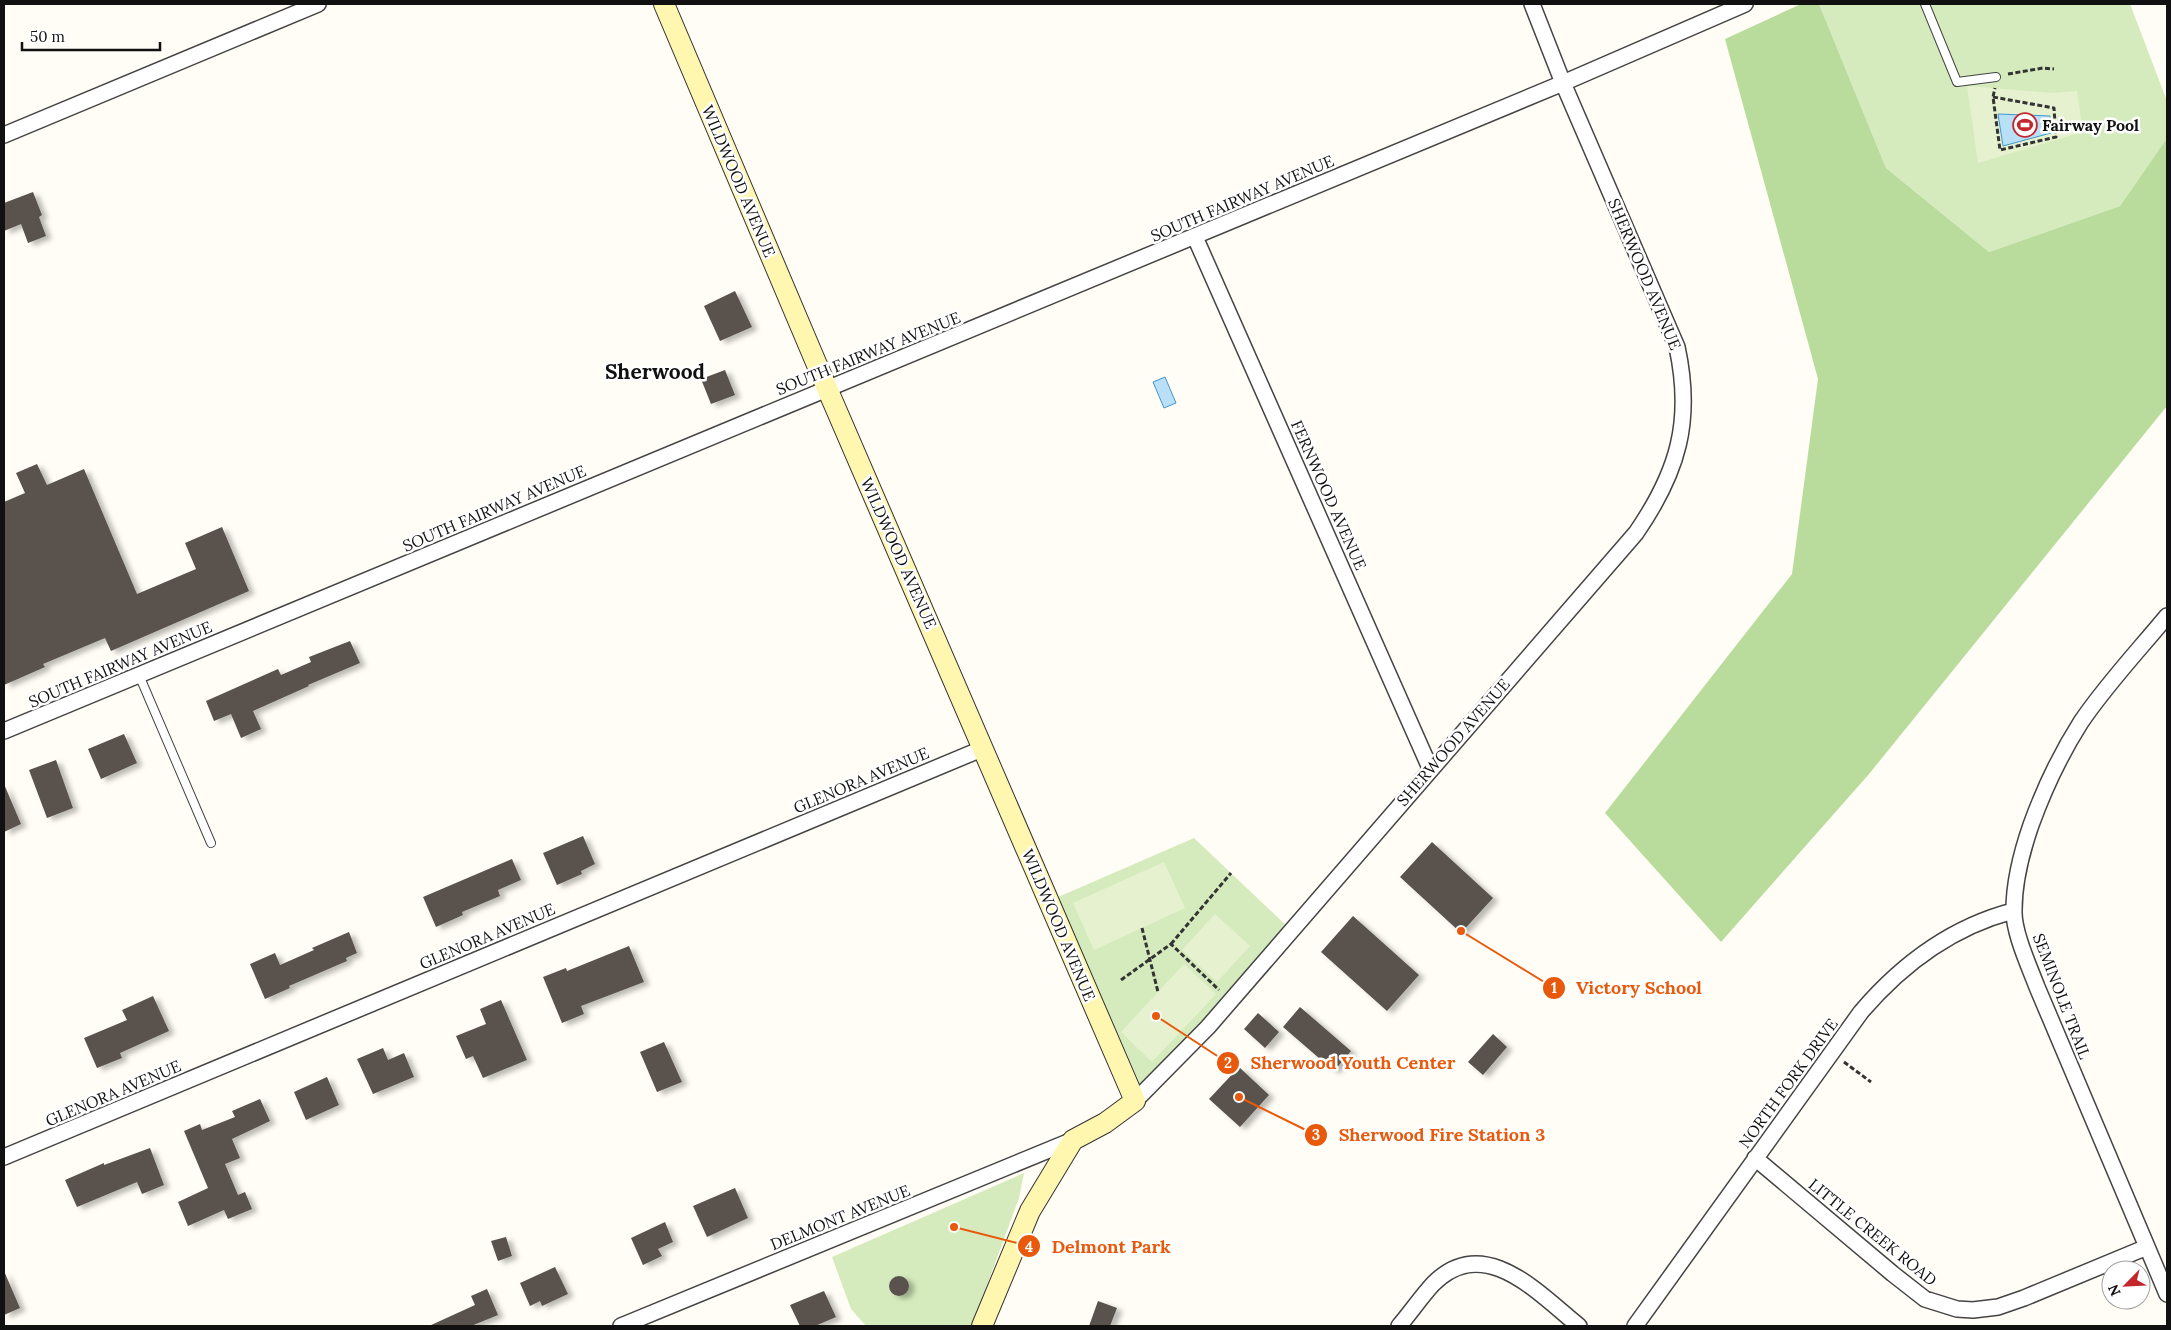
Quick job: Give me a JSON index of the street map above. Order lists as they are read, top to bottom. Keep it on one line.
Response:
{"streets":{"street":["WILDWOOD AVENUE","SOUTH FAIRWAY AVENUE","SHERWOOD AVENUE","FERNWOOD AVENUE","GLENORA AVENUE","SEMINOLE TRAIL","NORTH FORK DRIVE","DELMONT AVENUE","LITTLE CREEK ROAD"]},"crossings":[["WILDWOOD AVENUE","SOUTH FAIRWAY AVENUE"],["WILDWOOD AVENUE","SHERWOOD AVENUE"],["WILDWOOD AVENUE","GLENORA AVENUE"],["SOUTH FAIRWAY AVENUE","SHERWOOD AVENUE"],["SOUTH FAIRWAY AVENUE","FERNWOOD AVENUE"],["SHERWOOD AVENUE","FERNWOOD AVENUE"],["SHERWOOD AVENUE","DELMONT AVENUE"],["SEMINOLE TRAIL","NORTH FORK DRIVE"],["SEMINOLE TRAIL","LITTLE CREEK ROAD"],["NORTH FORK DRIVE","LITTLE CREEK ROAD"]],"districts":["Sherwood"],"places":{"sports":["Fairway Pool"],"other":["Victory School","Sherwood Youth Center","Sherwood Fire Station 3","Delmont Park"]},"scale_bar":"50 m","north":"bottom left"}
